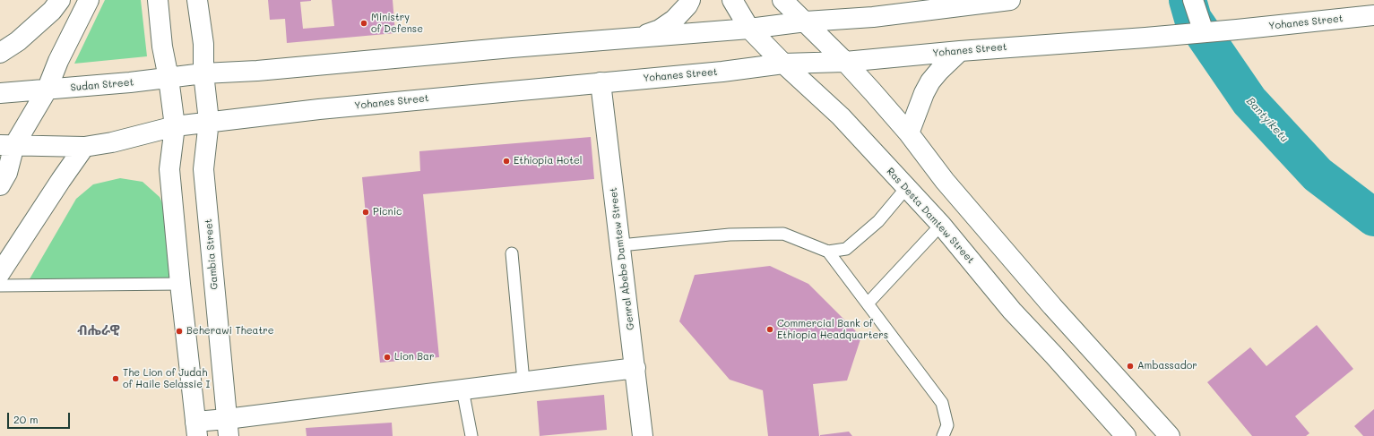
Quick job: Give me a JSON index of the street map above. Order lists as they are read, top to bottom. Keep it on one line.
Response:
{"streets":{"main road":["Yohanes Street","Sudan Street","Ras Desta Damtew Street","Gambia Street","Genral Abebe Damtew Street"]},"crossings":[["Yohanes Street","Ras Desta Damtew Street"],["Yohanes Street","Gambia Street"],["Yohanes Street","Genral Abebe Damtew Street"],["Sudan Street","Gambia Street"]],"districts":["ብሔራዊ"],"water":["Bantyiketu"],"places":["Ministry of Defense","Ethiopia Hotel","Picnic","Commercial Bank of Ethiopia Headquarters","Beherawi Theatre","Lion Bar","Ambassador","The Lion of Judah of Haile Selassie I"],"scale_bar":"20 m"}
